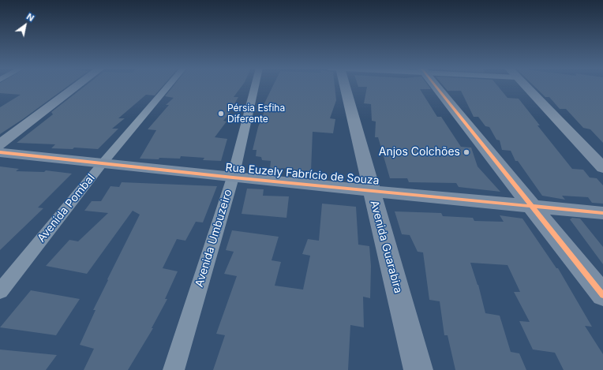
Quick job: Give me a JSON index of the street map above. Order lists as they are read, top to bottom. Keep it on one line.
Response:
{"streets":{"main road":["Rua Euzely Fabrício de Souza","Avenida Guarabira"],"street":["Avenida Pombal","Avenida Umbuzeiro"]},"crossings":[["Rua Euzely Fabrício de Souza","Avenida Pombal"],["Rua Euzely Fabrício de Souza","Avenida Umbuzeiro"],["Rua Euzely Fabrício de Souza","Avenida Guarabira"]],"places":["Pérsia Esfiha Diferente","Anjos Colchões"],"north":"top right"}
